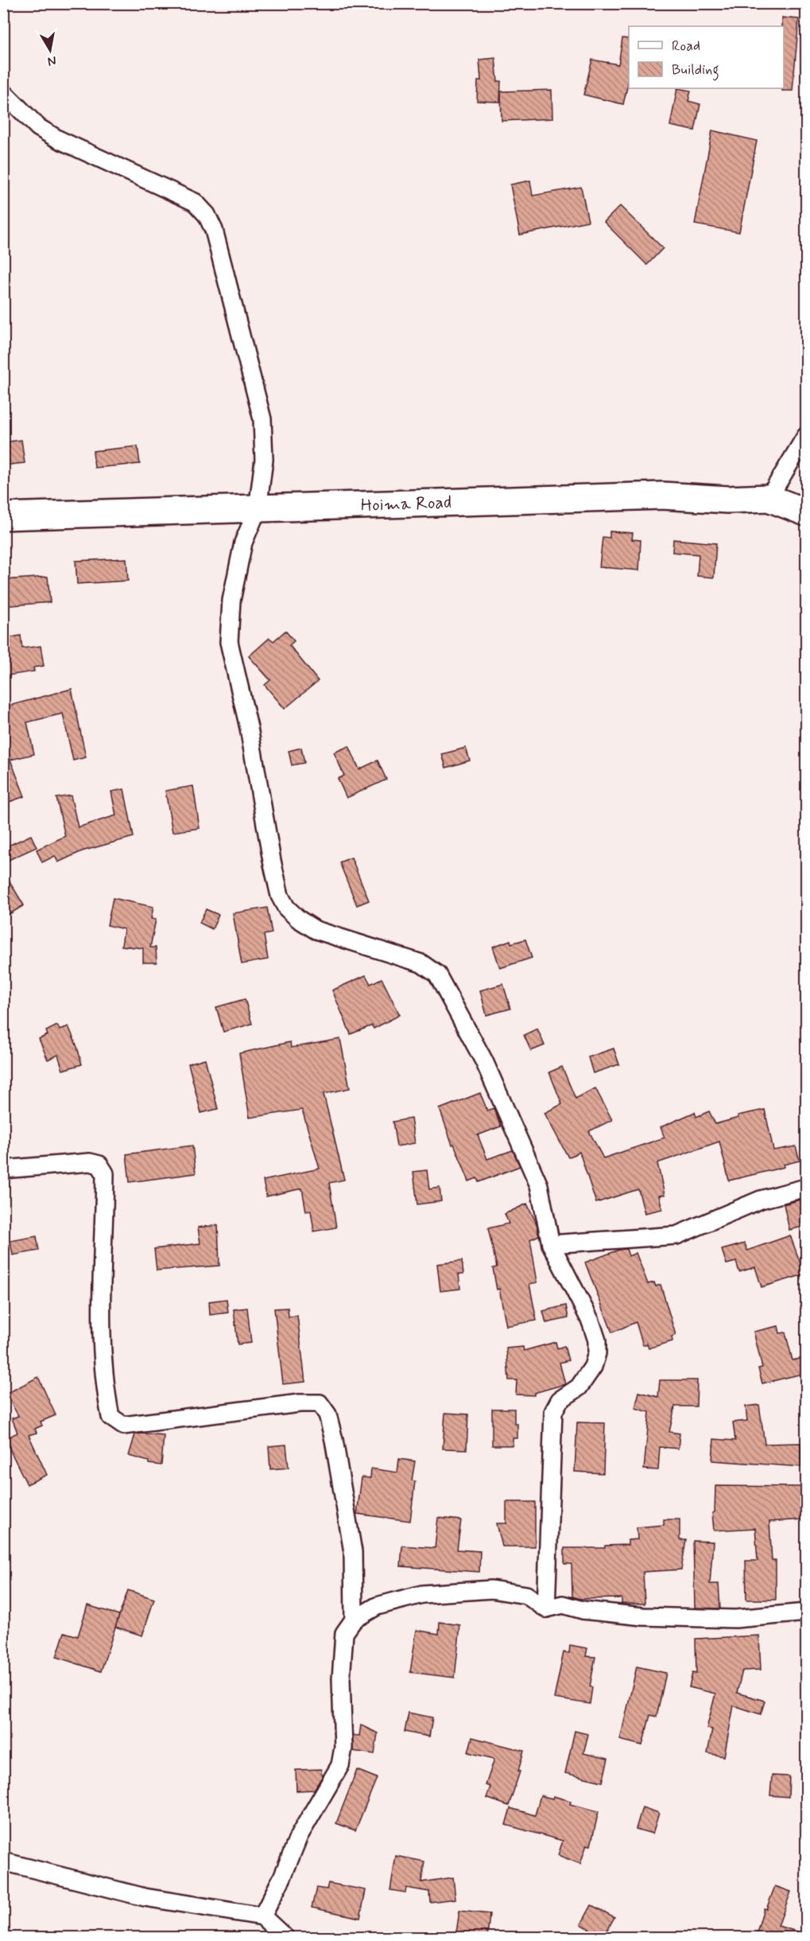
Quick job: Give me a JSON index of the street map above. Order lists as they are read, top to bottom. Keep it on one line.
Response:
{"streets":{"main road":["Hoima Road"]},"legend":["Road","Building"],"north":"bottom"}
